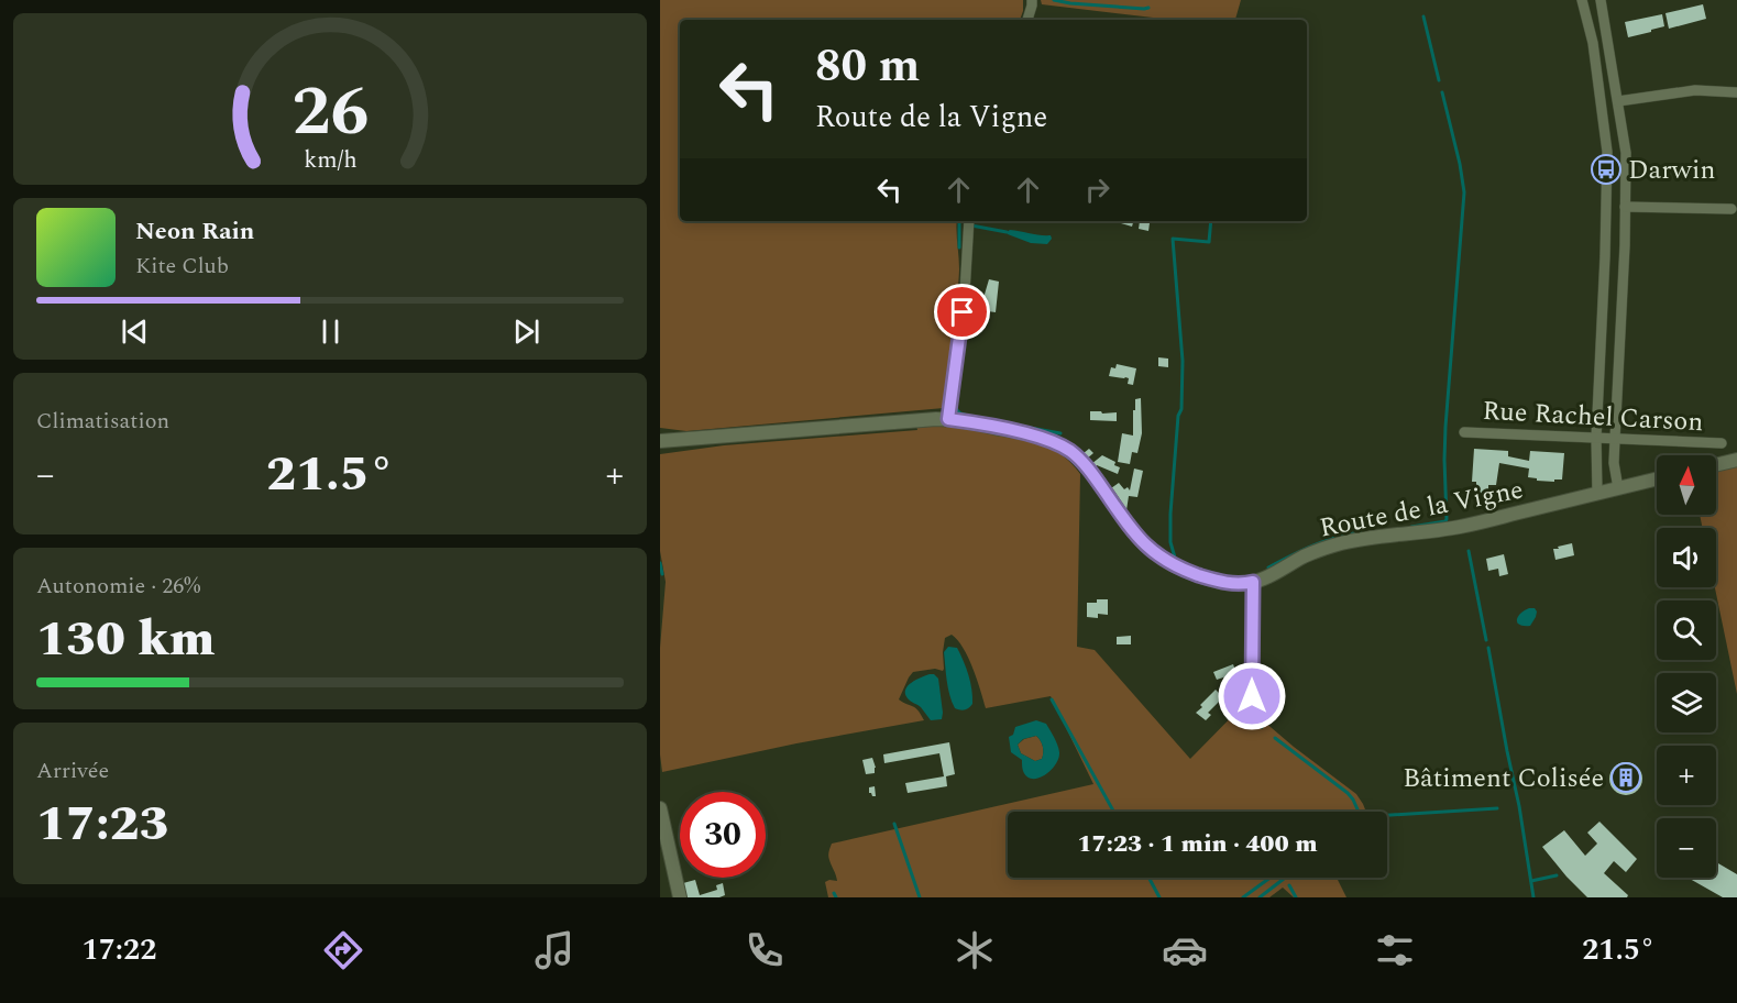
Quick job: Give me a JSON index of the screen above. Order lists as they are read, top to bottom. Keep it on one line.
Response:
{"streets":{"street":["Rue Rachel Carson","Route de la Vigne"]},"places":{"bus stop":["Darwin"],"building":["Bâtiment Colisée"]},"north":"top","page":{"turn":["80 m","Route de la Vigne"],"song":["Neon Rain","Kite Club"],"tile":["Climatisation",["Autonomie · 26%","130 km"],["Arrivée","17:23"]],"heat":["−","21.5°","+"],"map_buttons":["+","−"],"limit":"30","trip":"17:23 · 1 min · 400 m","tabs":["17:22","21.5°"],"gauge":["26","km/h"]}}
